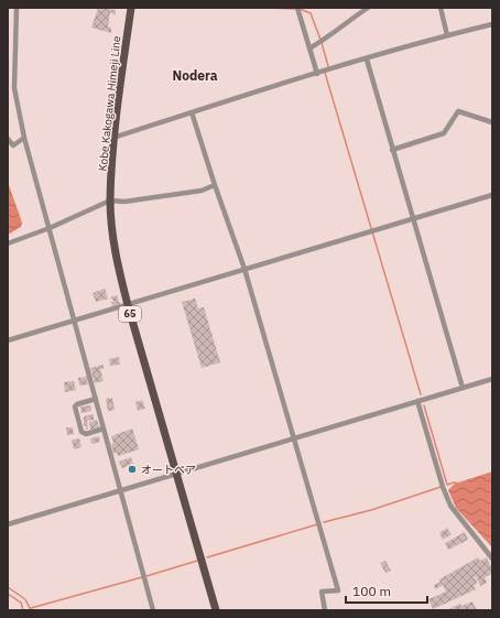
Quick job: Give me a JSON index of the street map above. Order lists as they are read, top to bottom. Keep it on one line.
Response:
{"streets":{"main road":["Kobe Kakogawa Himeji Line","65"]},"districts":["Nodera"],"places":["オートペア"],"scale_bar":"100 m"}
